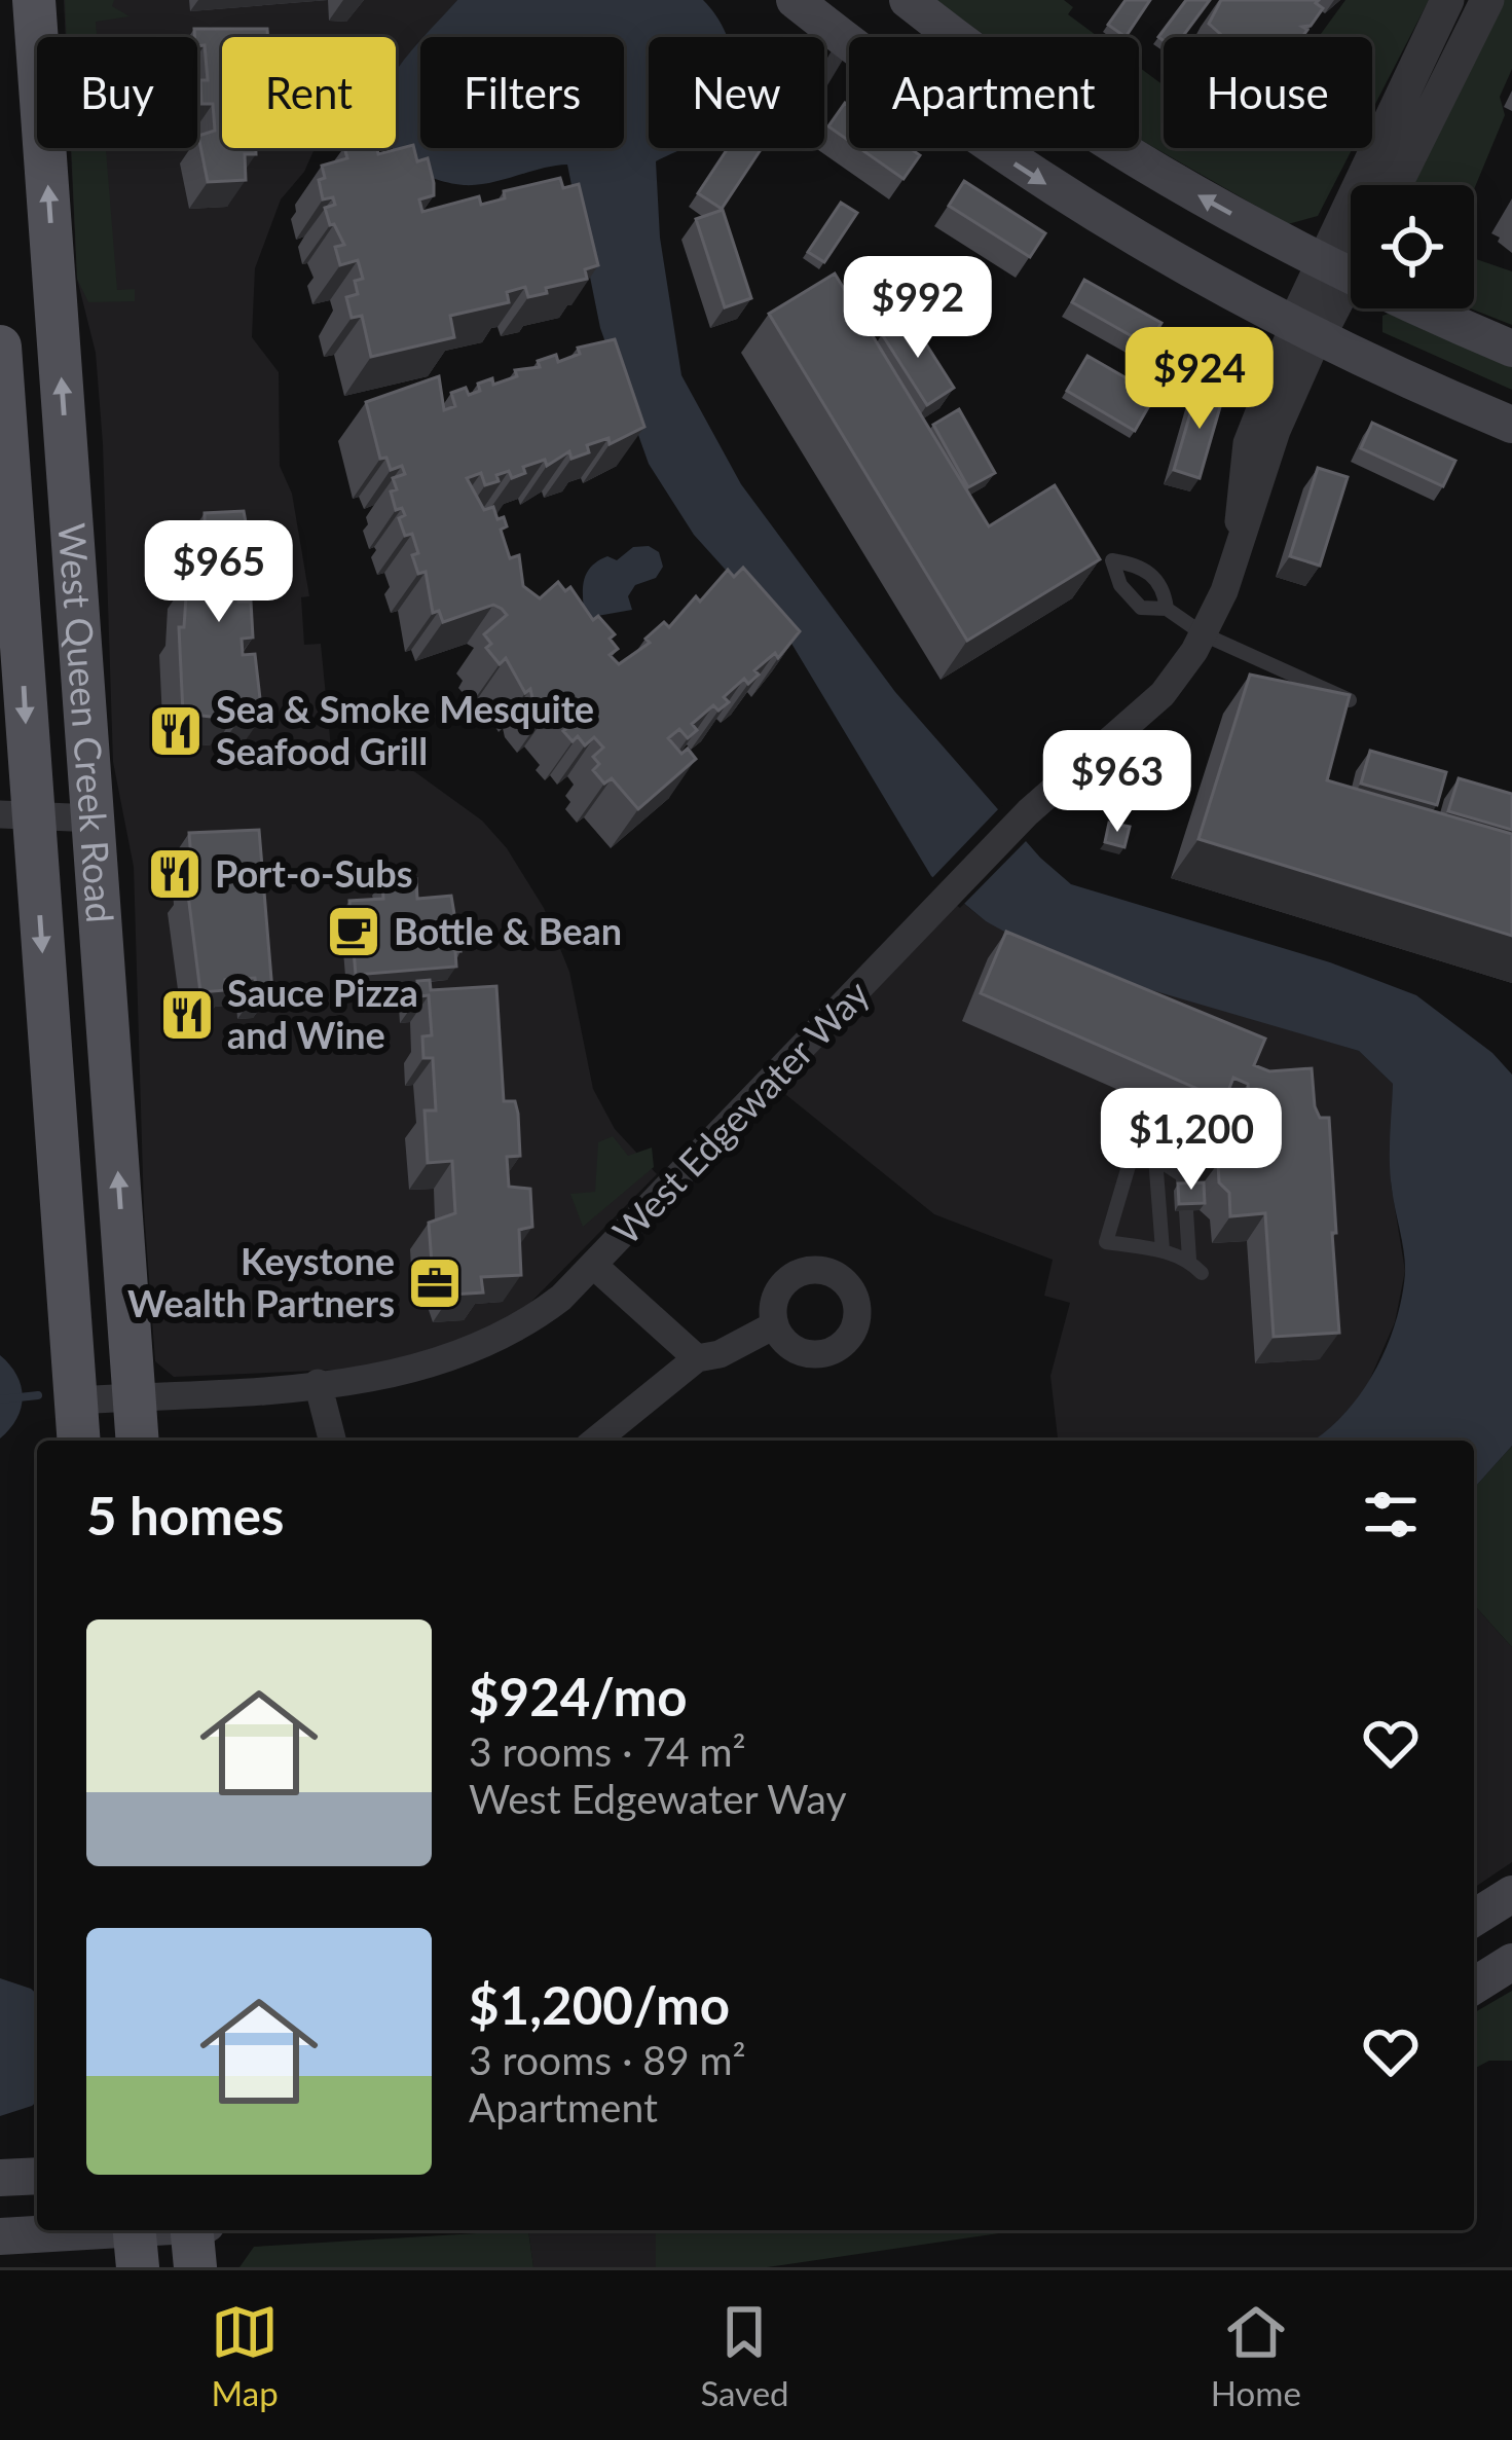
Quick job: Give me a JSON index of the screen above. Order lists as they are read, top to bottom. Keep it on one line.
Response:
{"streets":{"main road":["West Queen Creek Road"],"street":["West Edgewater Way"]},"crossings":[["West Queen Creek Road","West Edgewater Way"]],"places":{"restaurant":["Sea & Smoke Mesquite Seafood Grill","Port-o-Subs","Sauce Pizza and Wine"],"cafe":["Bottle & Bean"],"office":["Keystone Wealth Partners"]},"page":{"chip":["Buy","Rent","Filters","New","Apartment","House"],"price":["$992","$924","$965","$963","$1,200"],"heading":"5 homes","list":[{"name":"$924/mo","note":"3 rooms · 74 m² · West Edgewater Way"},{"name":"$1,200/mo","note":"3 rooms · 89 m² · Apartment"}],"tabs":["Map","Saved","Home"]}}
